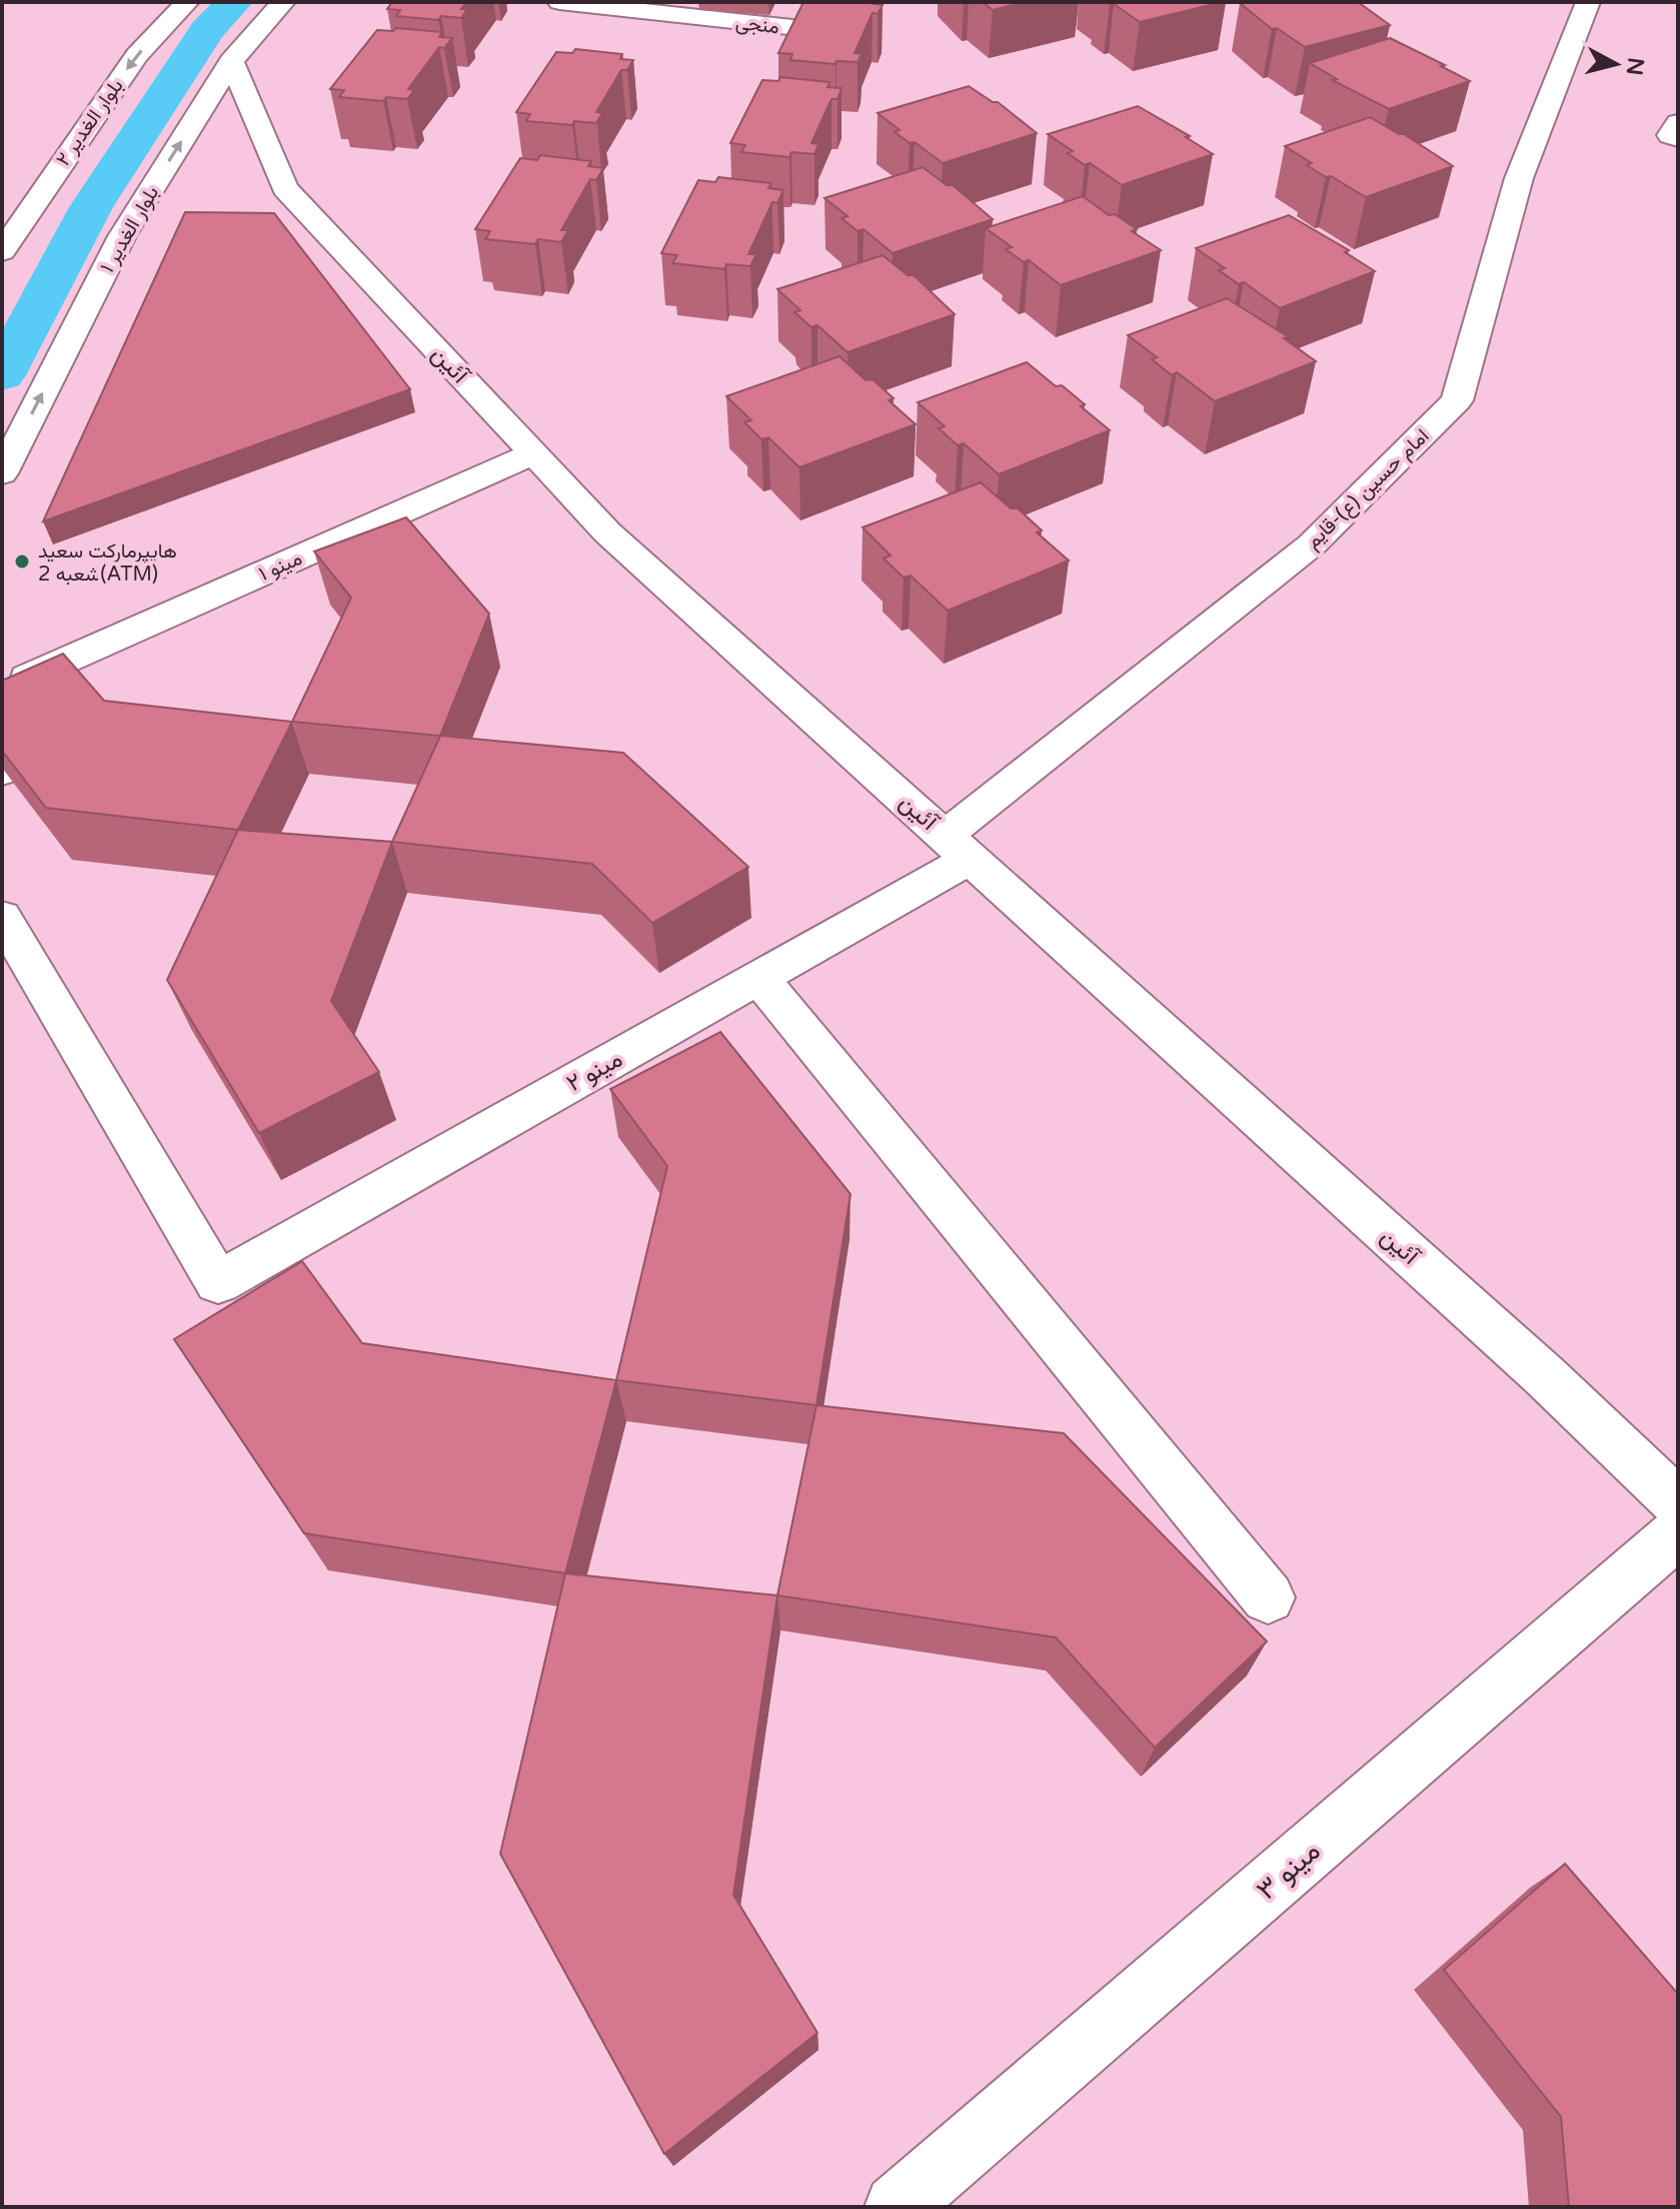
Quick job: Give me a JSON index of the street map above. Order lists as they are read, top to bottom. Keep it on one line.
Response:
{"streets":{"street":["منجی","بلوار الغدیر ۲","بلوار الغدیر ۱","آئین","امام حسین (ع)-قایم","مینو ۱","مینو ۲","مینو ۳"]},"crossings":[["بلوار الغدیر ۱","آئین"],["آئین","امام حسین (ع)-قایم"],["آئین","مینو ۱"],["آئین","مینو ۲"],["امام حسین (ع)-قایم","مینو ۲"]],"one_way":["بلوار الغدیر ۲","بلوار الغدیر ۱"],"places":["هایپرمارکت سعید شعبه 2(ATM)"],"north":"right"}
